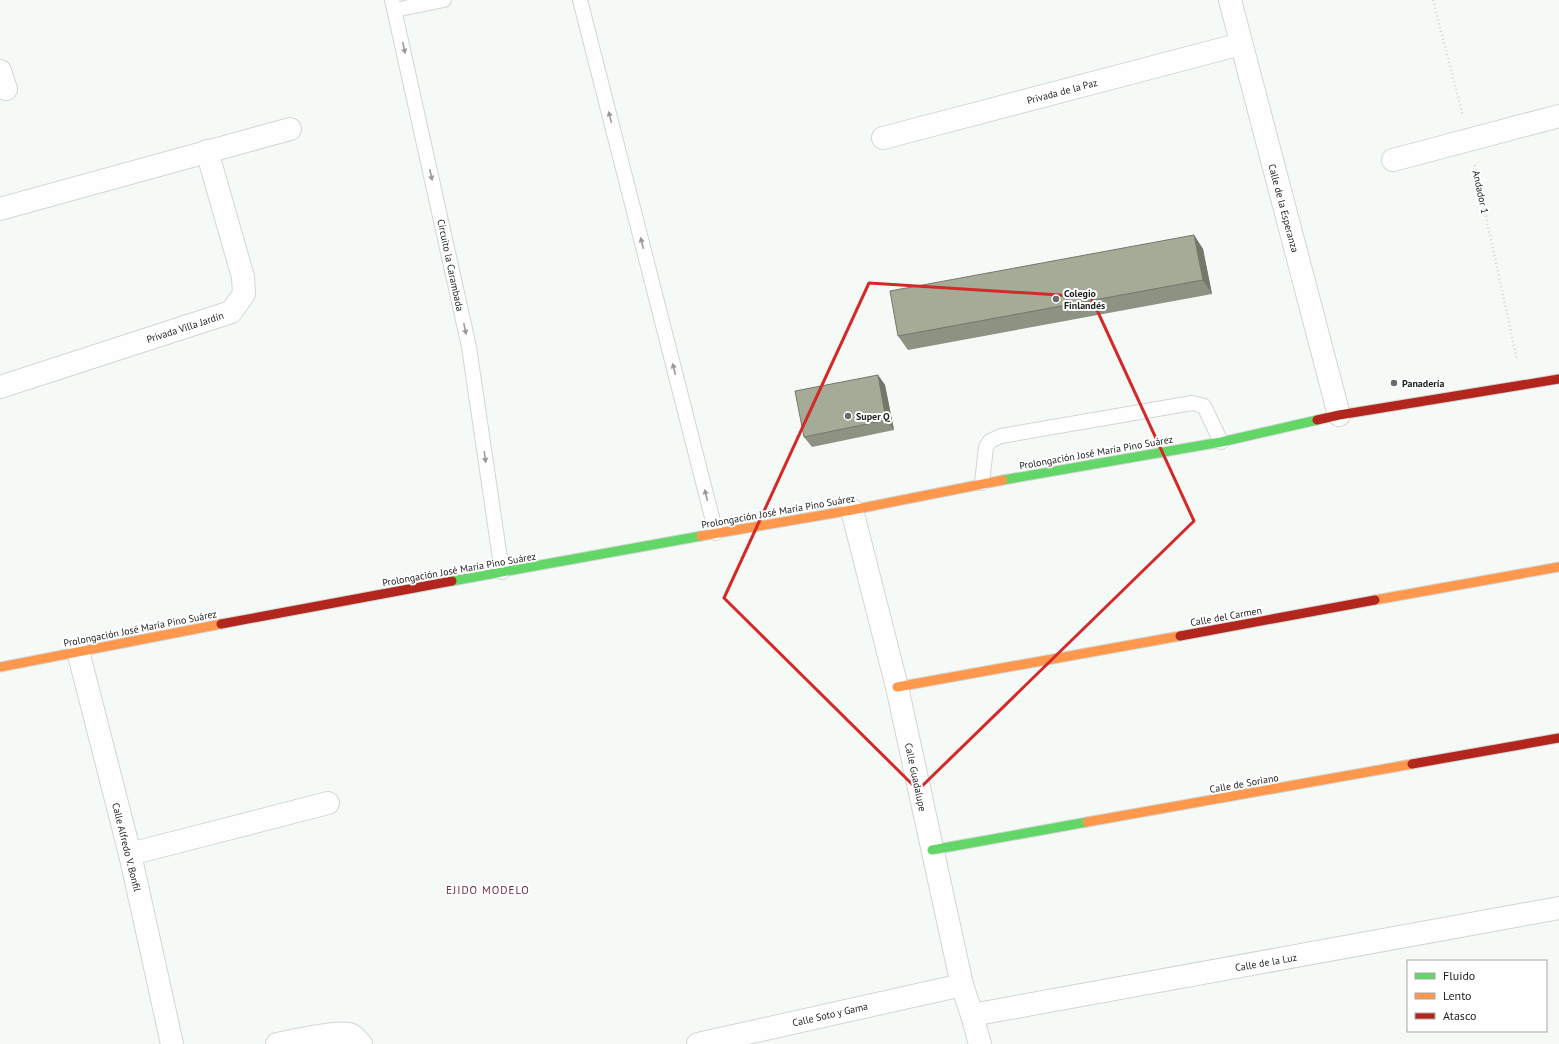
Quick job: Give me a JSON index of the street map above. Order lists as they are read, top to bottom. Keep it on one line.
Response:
{"streets":{"main road":["Prolongación José María Pino Suárez","Calle del Carmen","Calle de Soriano"],"street":["Privada de la Paz","Calle de la Esperanza","Privada Villa Jardín","Calle Guadalupe","Calle Alfredo V. Bonfil","Calle de la Luz","Calle Soto y Gama"],"lane":["Circuito la Carambada"],"path":["Andador 1"]},"crossings":[["Privada de la Paz","Calle de la Esperanza"],["Andador 1","Prolongación José María Pino Suárez"],["Calle de la Esperanza","Prolongación José María Pino Suárez"],["Circuito la Carambada","Prolongación José María Pino Suárez"],["Prolongación José María Pino Suárez","Calle Guadalupe"],["Prolongación José María Pino Suárez","Calle Alfredo V. Bonfil"],["Calle del Carmen","Calle Guadalupe"],["Calle Guadalupe","Calle de Soriano"],["Calle Guadalupe","Calle de la Luz"],["Calle Guadalupe","Calle Soto y Gama"]],"one_way":["Circuito la Carambada"],"districts":["EJIDO MODELO"],"places":["Colegio Finlandés","Panadería","Super Q"],"legend":["Fluido","Lento","Atasco"]}
